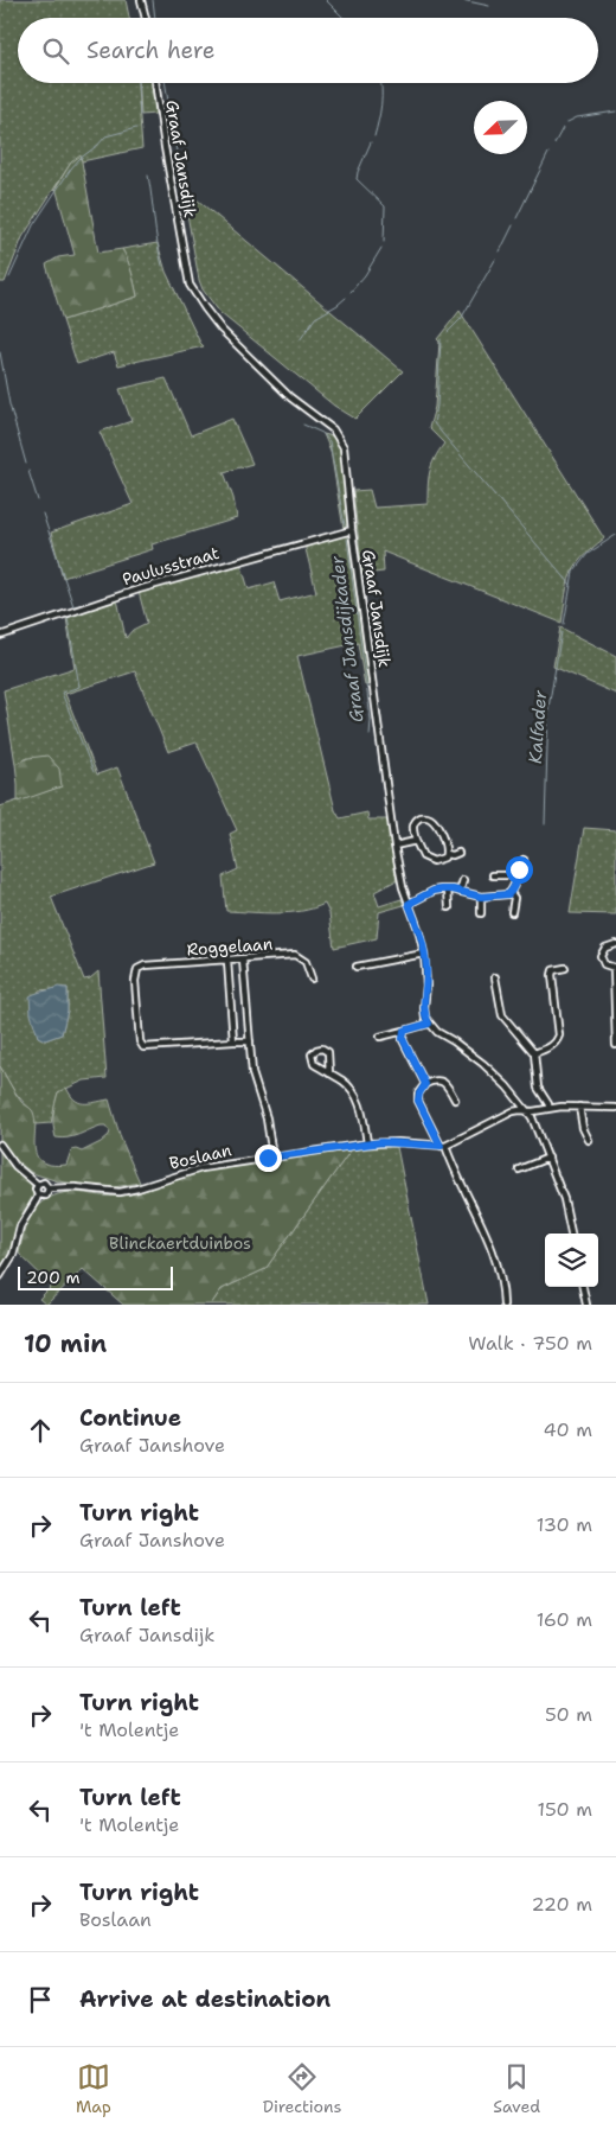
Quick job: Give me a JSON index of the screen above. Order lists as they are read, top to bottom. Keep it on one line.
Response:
{"streets":{"street":["Graaf Jansdijk","Paulusstraat","Roggelaan","Boslaan"]},"crossings":[["Graaf Jansdijk","Paulusstraat"]],"water":["Graaf Jansdijkader","Kalfader"],"parks":["Blinckaertduinbos"],"scale_bar":"200 m","north":"bottom left","page":{"search":"Search here","scale":"200 m","heading":["10 min","Walk · 750 m"],"list":[["Continue","Graaf Janshove","40 m"],["Turn right","Graaf Janshove","130 m"],["Turn left","Graaf Jansdijk","160 m"],["Turn right","'t Molentje","50 m"],["Turn left","'t Molentje","150 m"],["Turn right","Boslaan","220 m"],"Arrive at destination"],"nav":["Map","Directions","Saved"]}}
